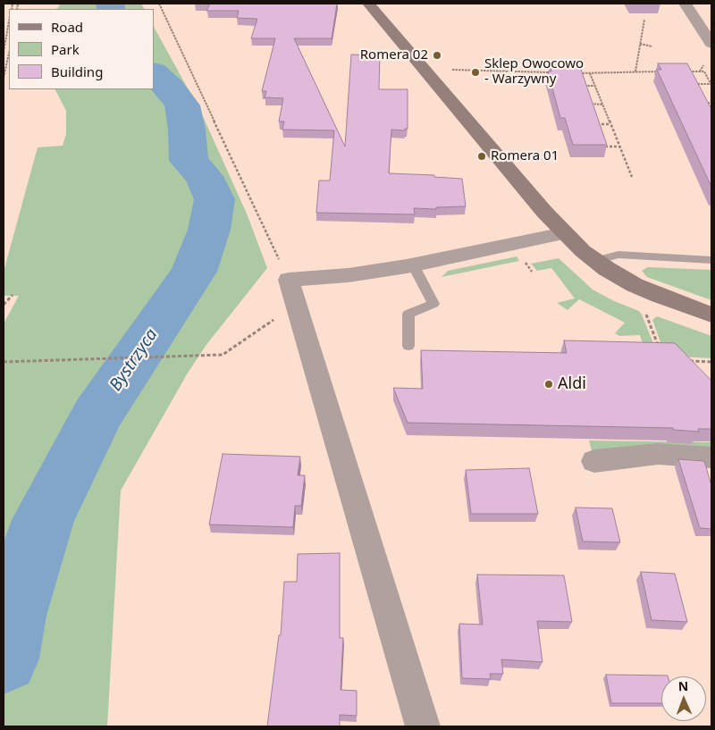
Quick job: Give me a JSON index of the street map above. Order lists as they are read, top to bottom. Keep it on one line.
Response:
{"water":["Bystrzyca"],"places":["Romera 02","Sklep Owocowo - Warzywny","Romera 01","Aldi"],"legend":["Road","Park","Building"],"north":"top"}
